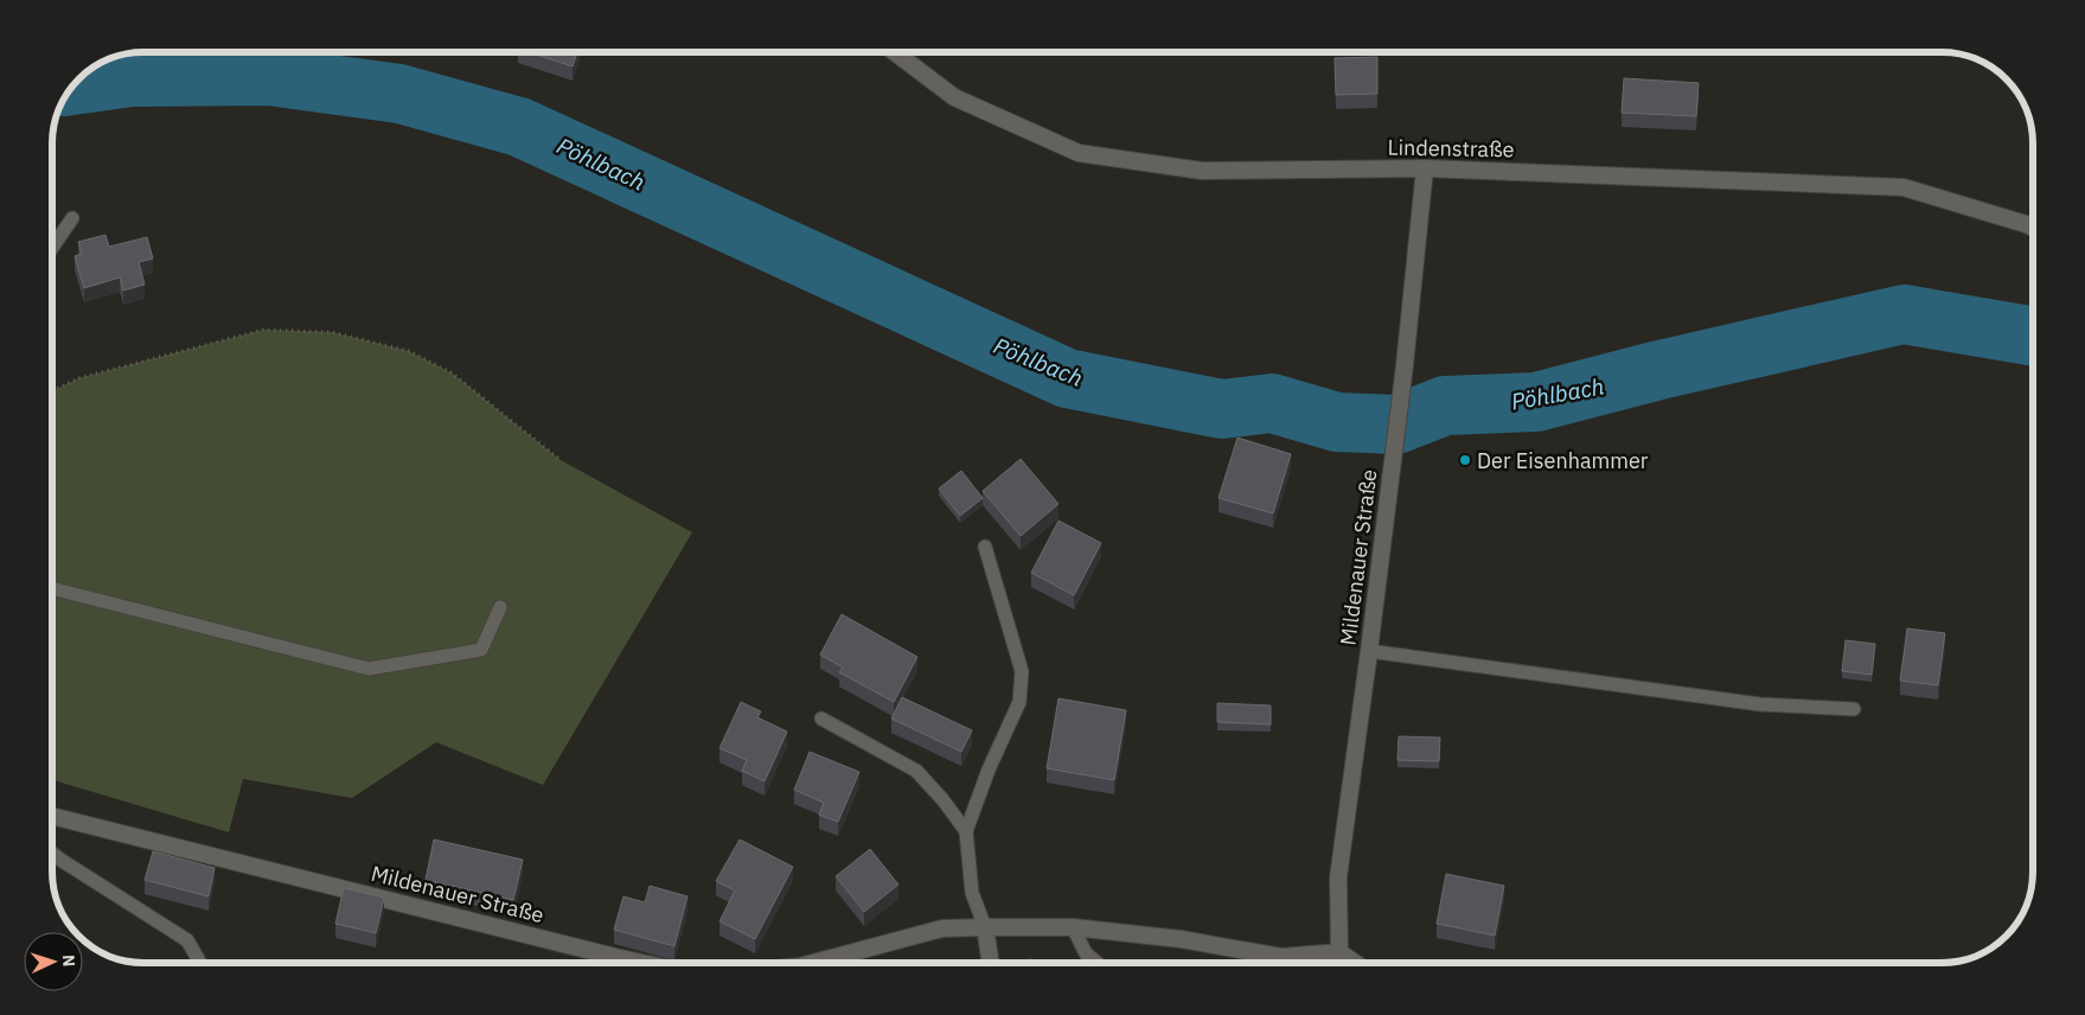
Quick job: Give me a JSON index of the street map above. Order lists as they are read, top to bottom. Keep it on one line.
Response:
{"streets":{"street":["Lindenstraße","Mildenauer Straße"]},"crossings":[["Lindenstraße","Mildenauer Straße"]],"water":["Pöhlbach"],"places":["Der Eisenhammer"],"north":"right"}
